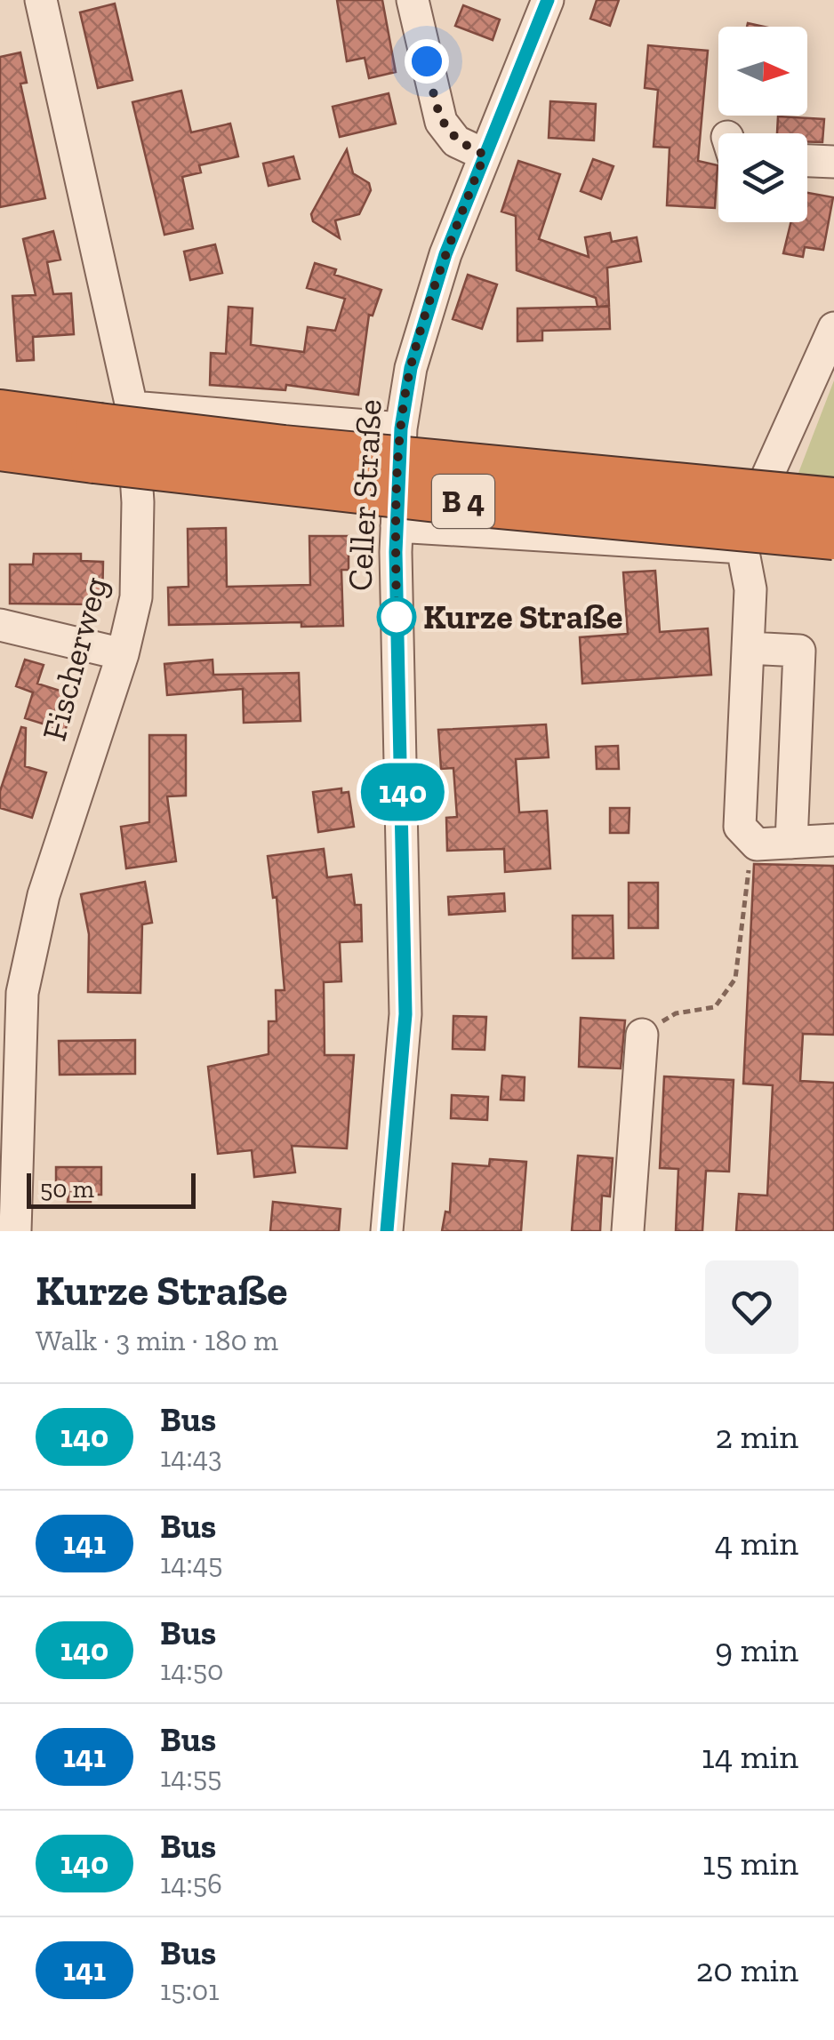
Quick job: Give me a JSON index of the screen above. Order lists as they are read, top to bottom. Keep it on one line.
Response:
{"streets":{"highway":["B 4"],"street":["Celler Straße","Fischerweg"]},"crossings":[["B 4","Fischerweg"]],"places":["Kurze Straße"],"lines":["bus line 140"],"scale_bar":"50 m","north":"right","page":{"on_map":"140","scale":"50 m","heading":["Kurze Straße","Walk · 3 min · 180 m"],"list":[{"mark":"140","name":"Bus","note":"14:43","value":"2 min"},{"mark":"141","name":"Bus","note":"14:45","value":"4 min"},{"mark":"140","name":"Bus","note":"14:50","value":"9 min"},{"mark":"141","name":"Bus","note":"14:55","value":"14 min"},{"mark":"140","name":"Bus","note":"14:56","value":"15 min"},{"mark":"141","name":"Bus","note":"15:01","value":"20 min"}]}}
